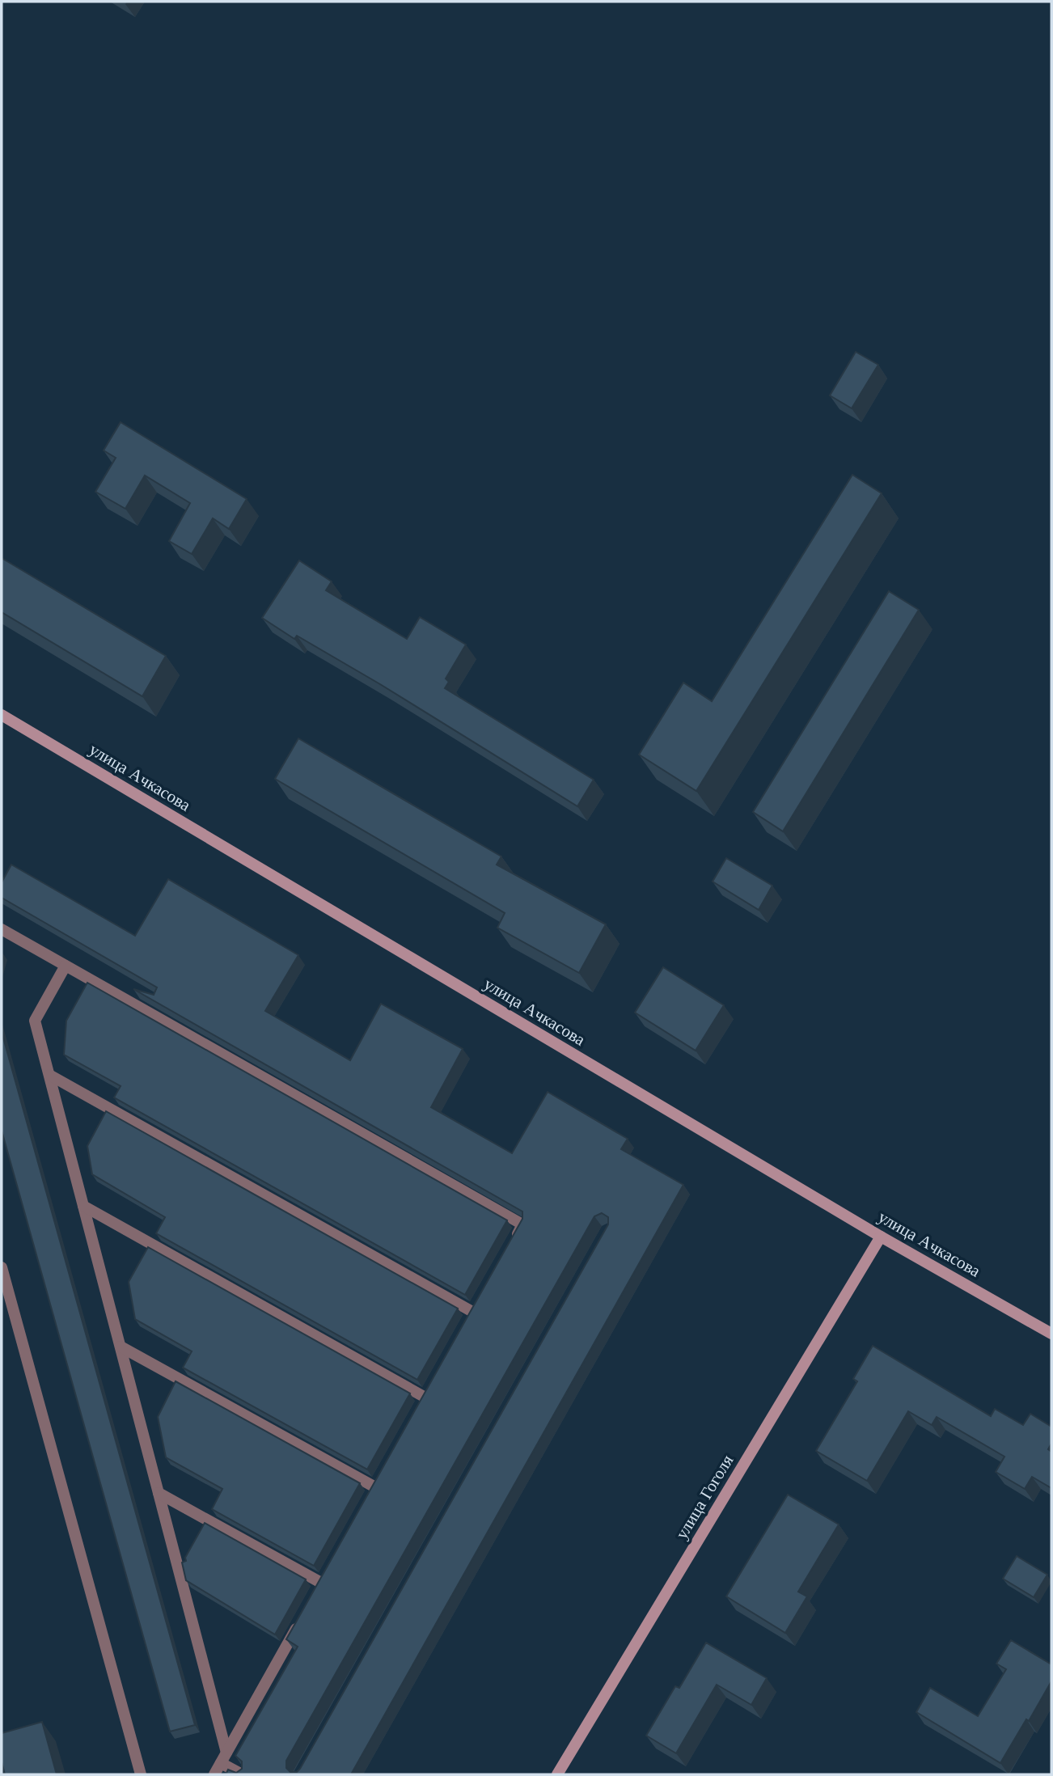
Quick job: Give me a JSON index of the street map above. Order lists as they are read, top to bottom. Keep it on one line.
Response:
{"streets":{"main road":["улица Ачкасова","улица Гоголя"]},"crossings":[["улица Ачкасова","улица Гоголя"]]}
